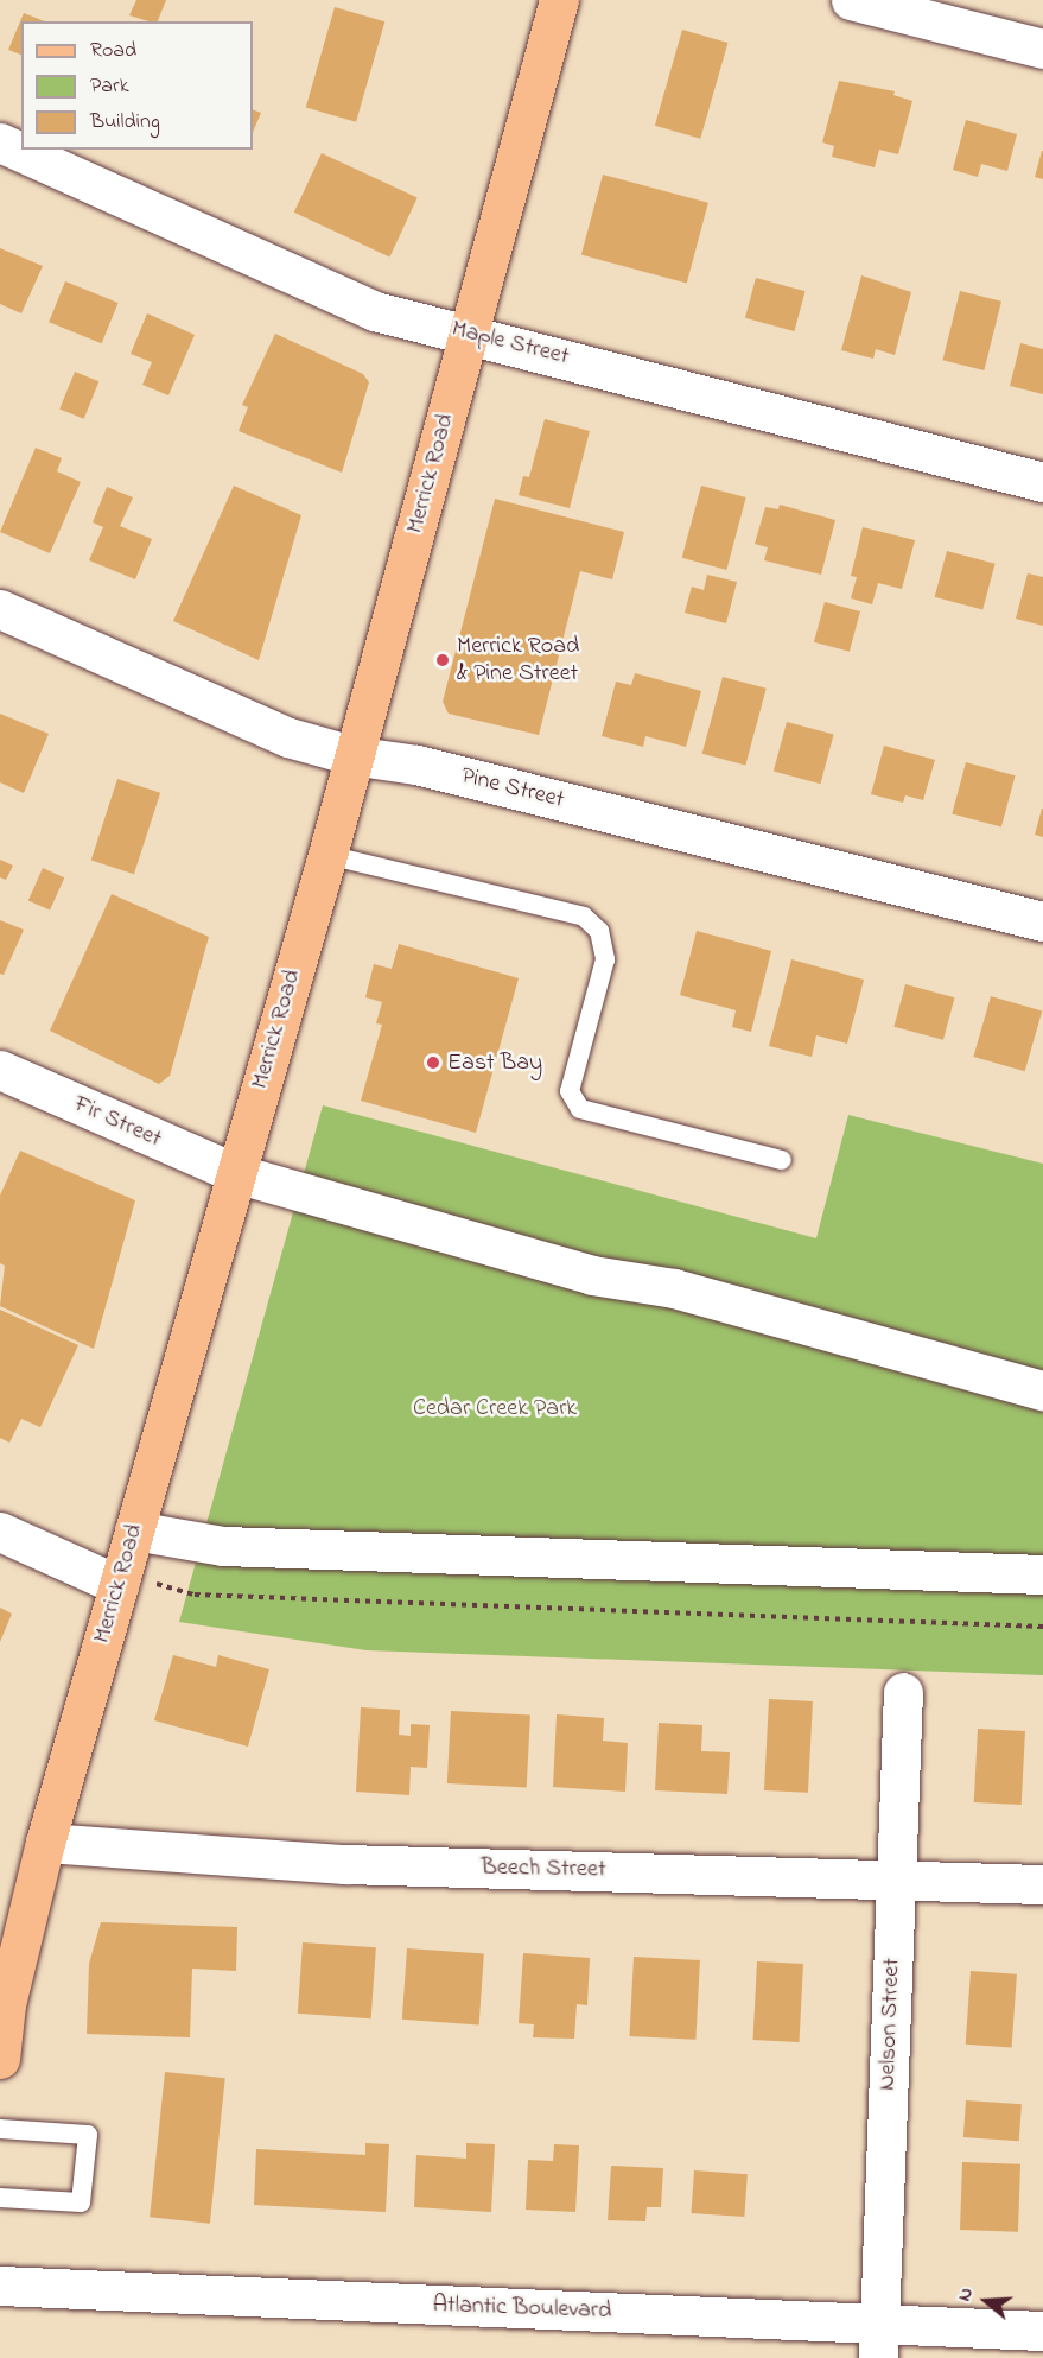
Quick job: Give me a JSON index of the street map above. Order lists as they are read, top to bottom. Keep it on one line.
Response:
{"streets":{"main road":["Merrick Road"],"street":["Maple Street","Pine Street","Fir Street","Beech Street","Nelson Street","Atlantic Boulevard"]},"crossings":[["Maple Street","Merrick Road"],["Merrick Road","Pine Street"],["Merrick Road","Fir Street"],["Merrick Road","Beech Street"],["Beech Street","Nelson Street"],["Nelson Street","Atlantic Boulevard"]],"parks":["Cedar Creek Park"],"places":["Merrick Road & Pine Street","East Bay"],"legend":["Road","Park","Building"],"north":"left"}
